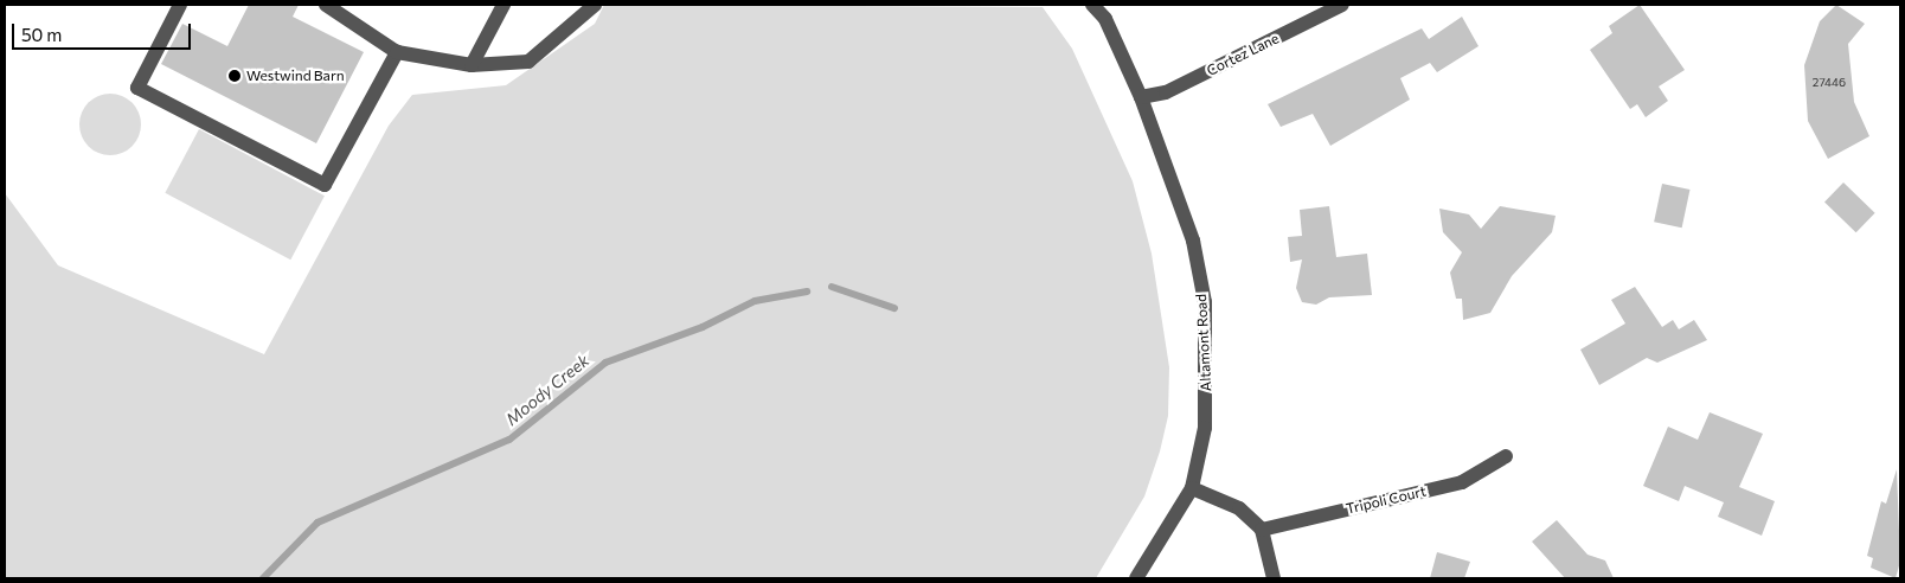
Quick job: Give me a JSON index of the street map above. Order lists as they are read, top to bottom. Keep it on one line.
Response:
{"streets":{"street":["Cortez Lane","Altamont Road","Tripoli Court"]},"crossings":[["Cortez Lane","Altamont Road"]],"water":["Moody Creek"],"places":["Westwind Barn"],"house_numbers":["27446"],"scale_bar":"50 m"}
